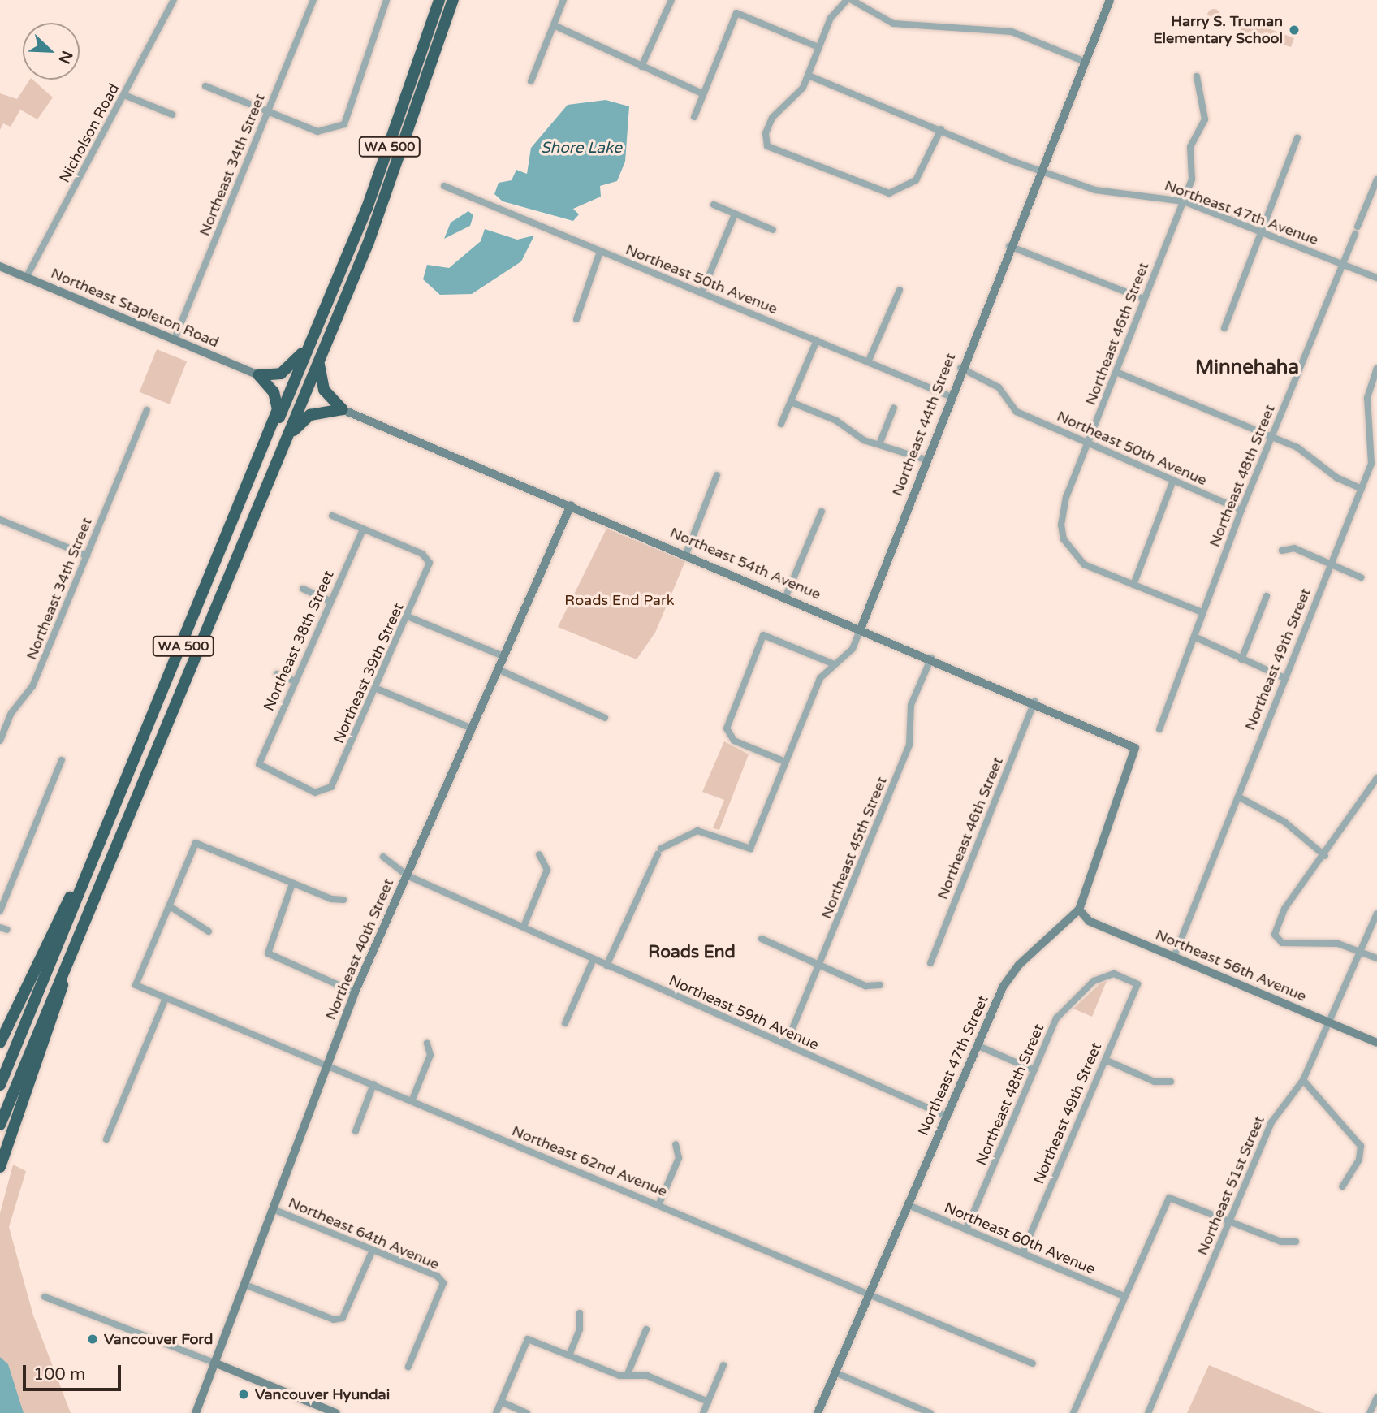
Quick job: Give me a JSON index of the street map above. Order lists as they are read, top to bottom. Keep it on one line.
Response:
{"streets":{"highway":["WA 500"],"street":["Nicholson Road","Northeast 34th Street","Northeast 47th Avenue","Northeast 50th Avenue","Northeast Stapleton Road","Northeast 46th Street","Northeast 44th Street","Northeast 48th Street","Northeast 54th Avenue","Northeast 38th Street","Northeast 49th Street","Northeast 39th Street","Northeast 45th Street","Northeast 40th Street","Northeast 56th Avenue","Northeast 59th Avenue","Northeast 47th Street","Northeast 62nd Avenue","Northeast 51st Street","Northeast 64th Avenue","Northeast 60th Avenue"]},"crossings":[["Nicholson Road","Northeast Stapleton Road"],["Northeast 34th Street","Northeast Stapleton Road"],["Northeast 47th Avenue","Northeast 46th Street"],["Northeast 47th Avenue","Northeast 44th Street"],["Northeast 47th Avenue","Northeast 48th Street"],["Northeast 50th Avenue","Northeast 46th Street"],["Northeast 50th Avenue","Northeast 44th Street"],["Northeast 50th Avenue","Northeast 48th Street"],["Northeast 46th Street","Northeast 54th Avenue"],["Northeast 44th Street","Northeast 54th Avenue"],["Northeast 44th Street","Northeast 59th Avenue"],["Northeast 48th Street","Northeast 49th Street"],["Northeast 48th Street","Northeast 60th Avenue"],["Northeast 54th Avenue","Northeast 45th Street"],["Northeast 54th Avenue","Northeast 40th Street"],["Northeast 54th Avenue","Northeast 47th Street"],["Northeast 38th Street","Northeast 39th Street"],["Northeast 49th Street","Northeast 56th Avenue"],["Northeast 49th Street","Northeast 60th Avenue"],["Northeast 45th Street","Northeast 59th Avenue"],["Northeast 40th Street","Northeast 59th Avenue"],["Northeast 40th Street","Northeast 62nd Avenue"],["Northeast 40th Street","Northeast 64th Avenue"],["Northeast 56th Avenue","Northeast 47th Street"],["Northeast 56th Avenue","Northeast 51st Street"],["Northeast 59th Avenue","Northeast 47th Street"],["Northeast 47th Street","Northeast 62nd Avenue"],["Northeast 47th Street","Northeast 60th Avenue"]],"districts":["Minnehaha","Roads End"],"water":["Shore Lake"],"parks":["Roads End Park"],"places":["Harry S. Truman Elementary School","Vancouver Ford","Vancouver Hyundai"],"scale_bar":"100 m","north":"bottom right"}
